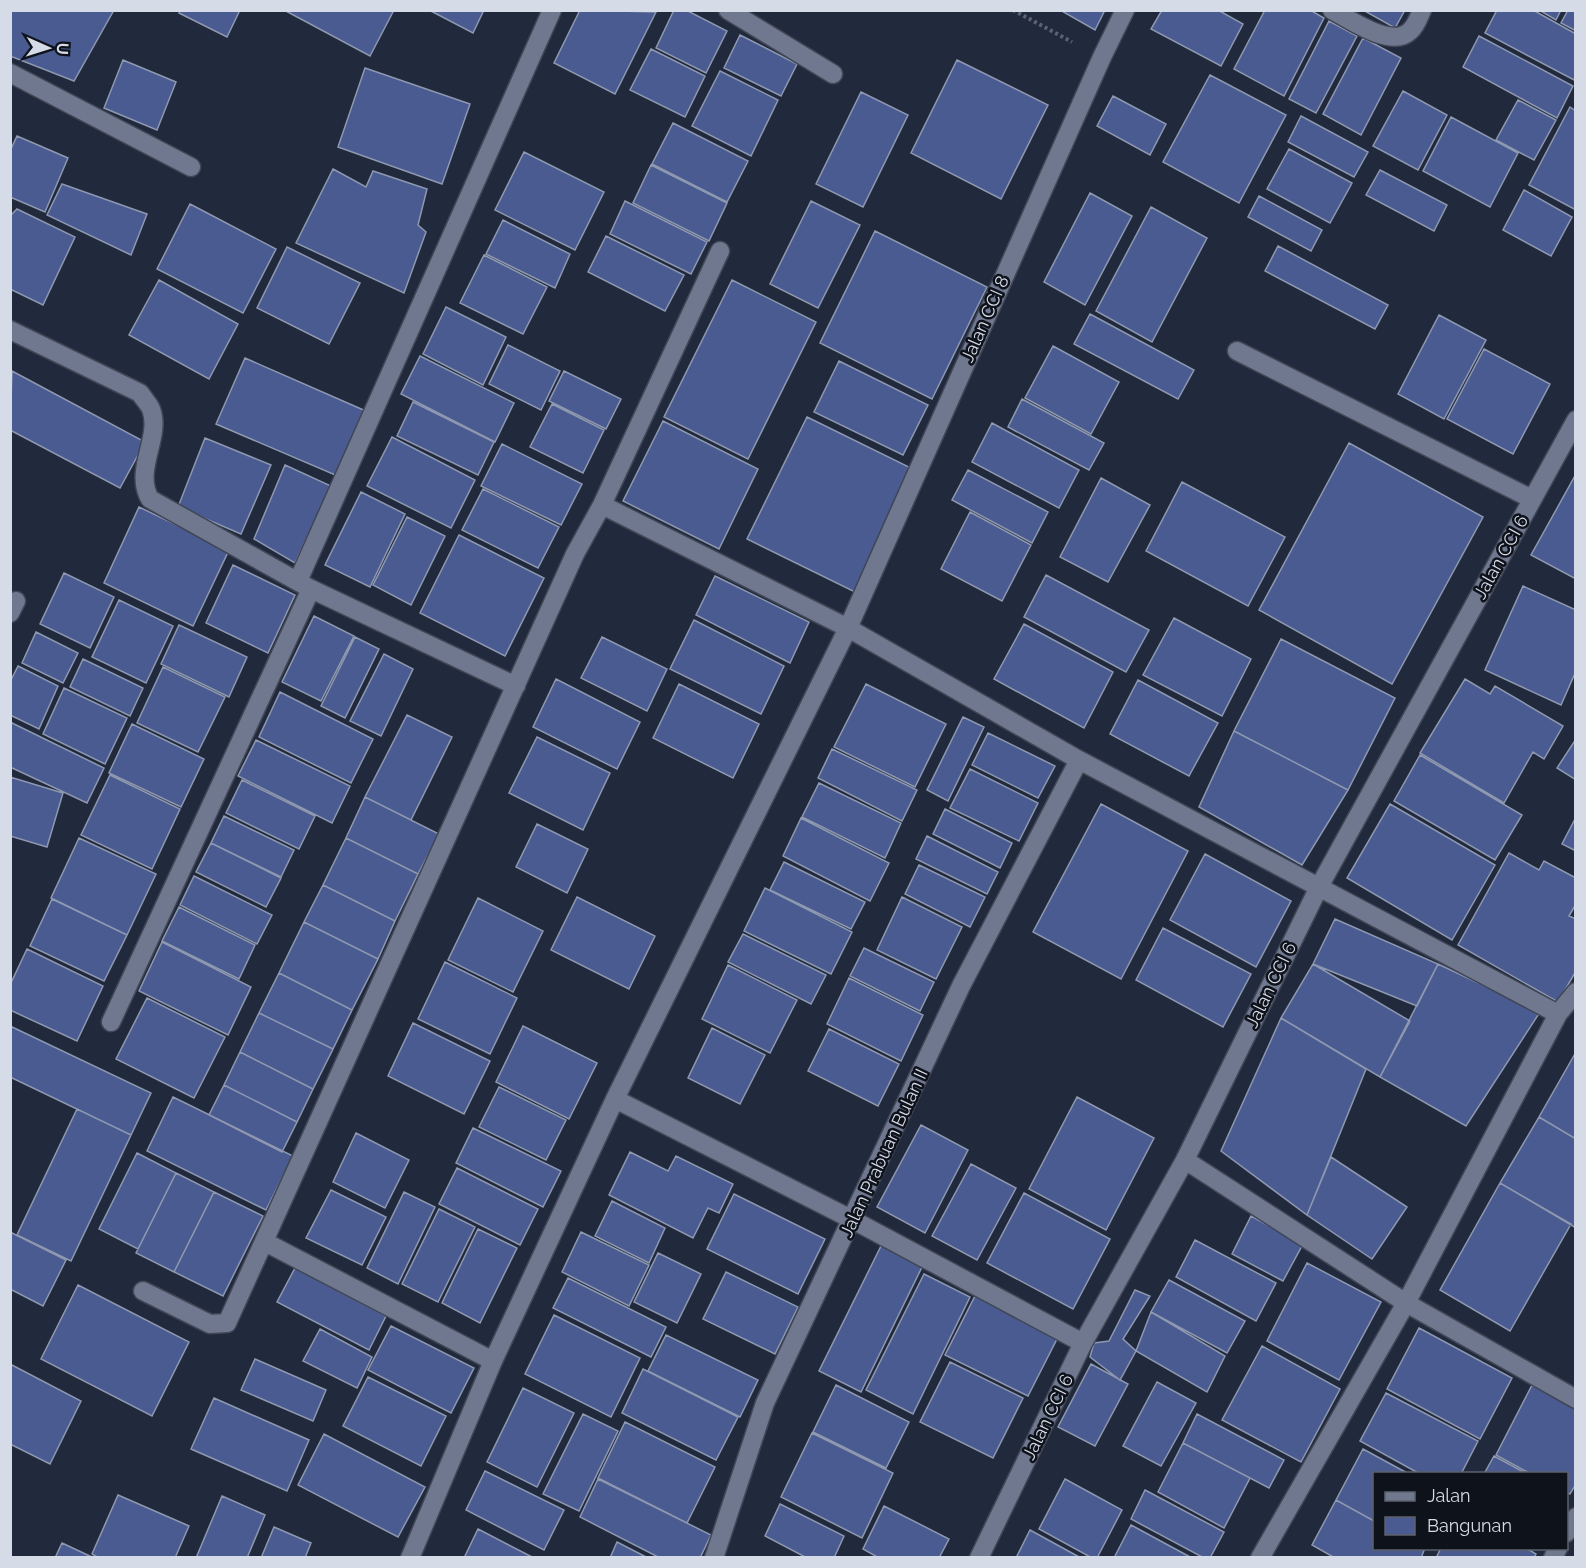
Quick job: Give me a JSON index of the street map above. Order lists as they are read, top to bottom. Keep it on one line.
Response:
{"streets":{"street":["Jalan CCI 8","Jalan CCI 6","Jalan Prabuan Bulan II"]},"legend":["Jalan","Bangunan"],"north":"right"}
